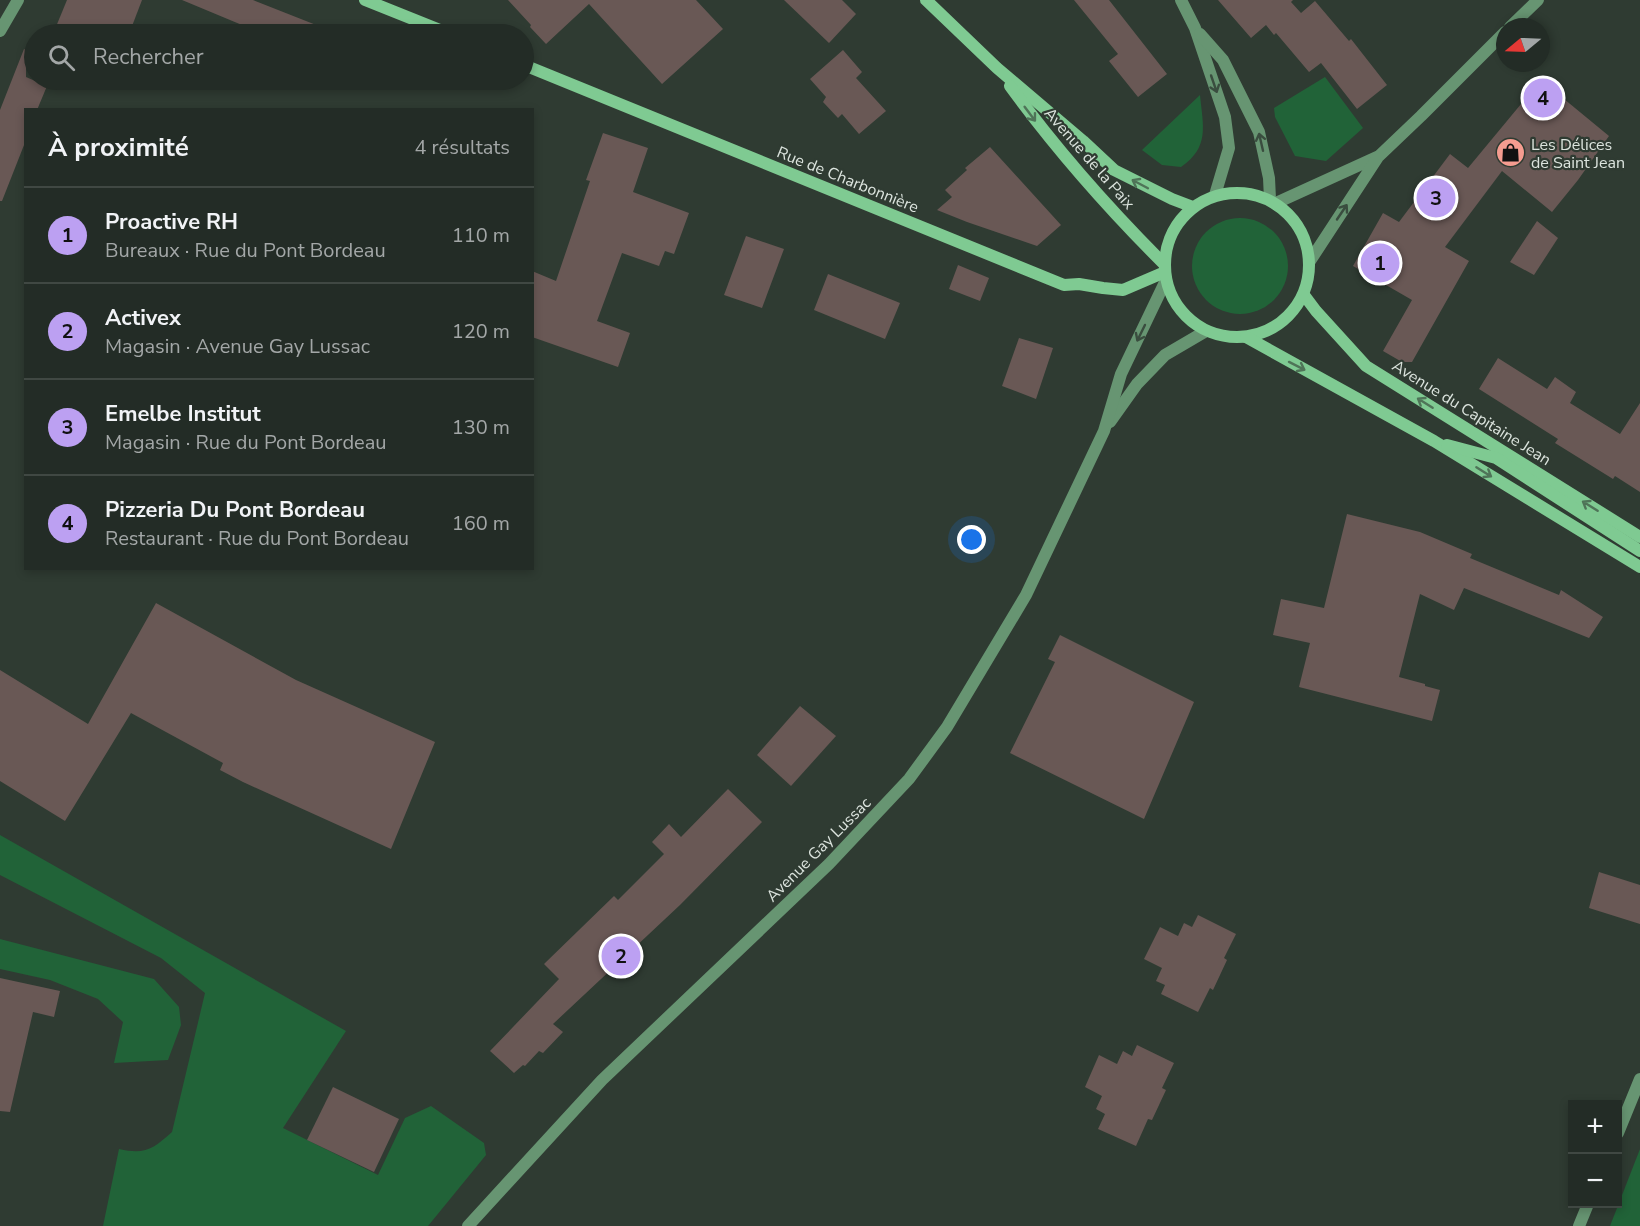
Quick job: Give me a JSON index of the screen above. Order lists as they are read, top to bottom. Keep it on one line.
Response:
{"streets":{"main road":["Avenue de la Paix","Rue de Charbonnière","Avenue du Capitaine Jean"],"street":["Avenue Gay Lussac"]},"crossings":[["Avenue de la Paix","Rue de Charbonnière"],["Avenue de la Paix","Avenue du Capitaine Jean"],["Avenue de la Paix","Avenue Gay Lussac"],["Rue de Charbonnière","Avenue du Capitaine Jean"],["Rue de Charbonnière","Avenue Gay Lussac"],["Avenue du Capitaine Jean","Avenue Gay Lussac"]],"places":{"shop":["Les Délices de Saint Jean"]},"north":"left","page":{"search":"Rechercher","pins":["4","3","1","2"],"heading":["À proximité","4 résultats"],"list":[{"mark":"1","name":"Proactive RH","note":"Bureaux · Rue du Pont Bordeau","value":"110 m"},{"mark":"2","name":"Activex","note":"Magasin · Avenue Gay Lussac","value":"120 m"},{"mark":"3","name":"Emelbe Institut","note":"Magasin · Rue du Pont Bordeau","value":"130 m"},{"mark":"4","name":"Pizzeria Du Pont Bordeau","note":"Restaurant · Rue du Pont Bordeau","value":"160 m"}],"map_buttons":["+","−"]}}
